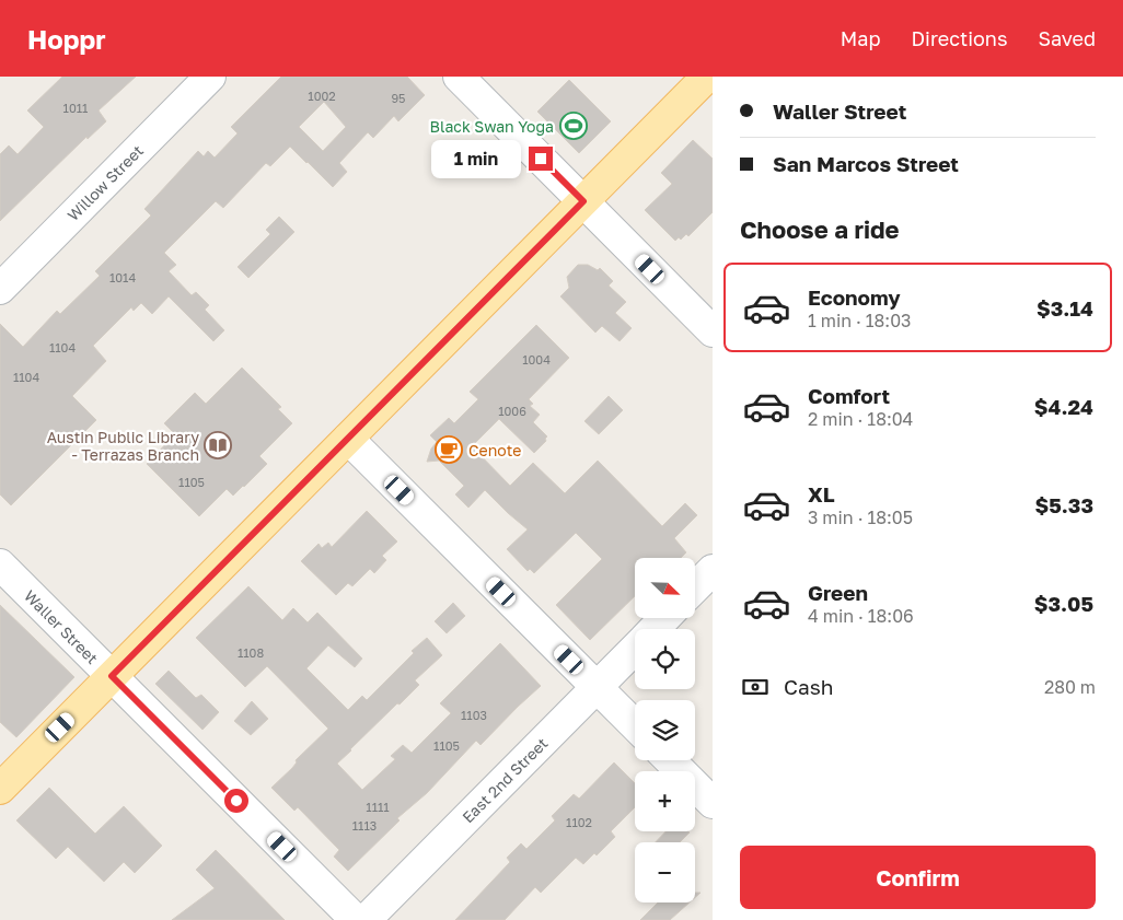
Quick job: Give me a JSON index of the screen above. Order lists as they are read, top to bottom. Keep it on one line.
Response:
{"streets":{"street":["Willow Street","Waller Street","East 2nd Street"]},"places":{"sports":["Black Swan Yoga"],"library":["Austin Public Library - Terrazas Branch"],"cafe":["Cenote"]},"house_numbers":["1002","95","1011","1014","1104","1004","1104","1006","1105","1108","1103","1105","1111","1102","1113"],"north":"bottom right","page":{"header":"Hoppr","nav":["Map","Directions","Saved"],"banner":["Waller Street","San Marcos Street"],"bubble":"1 min","heading":"Choose a ride","list":[{"name":"Economy","note":"1 min · 18:03","value":"$3.14"},{"name":"Comfort","note":"2 min · 18:04","value":"$4.24"},{"name":"XL","note":"3 min · 18:05","value":"$5.33"},{"name":"Green","note":"4 min · 18:06","value":"$3.05"}],"map_buttons":["+","−"],"pay":["Cash","280 m"],"buttons":"Confirm"}}
